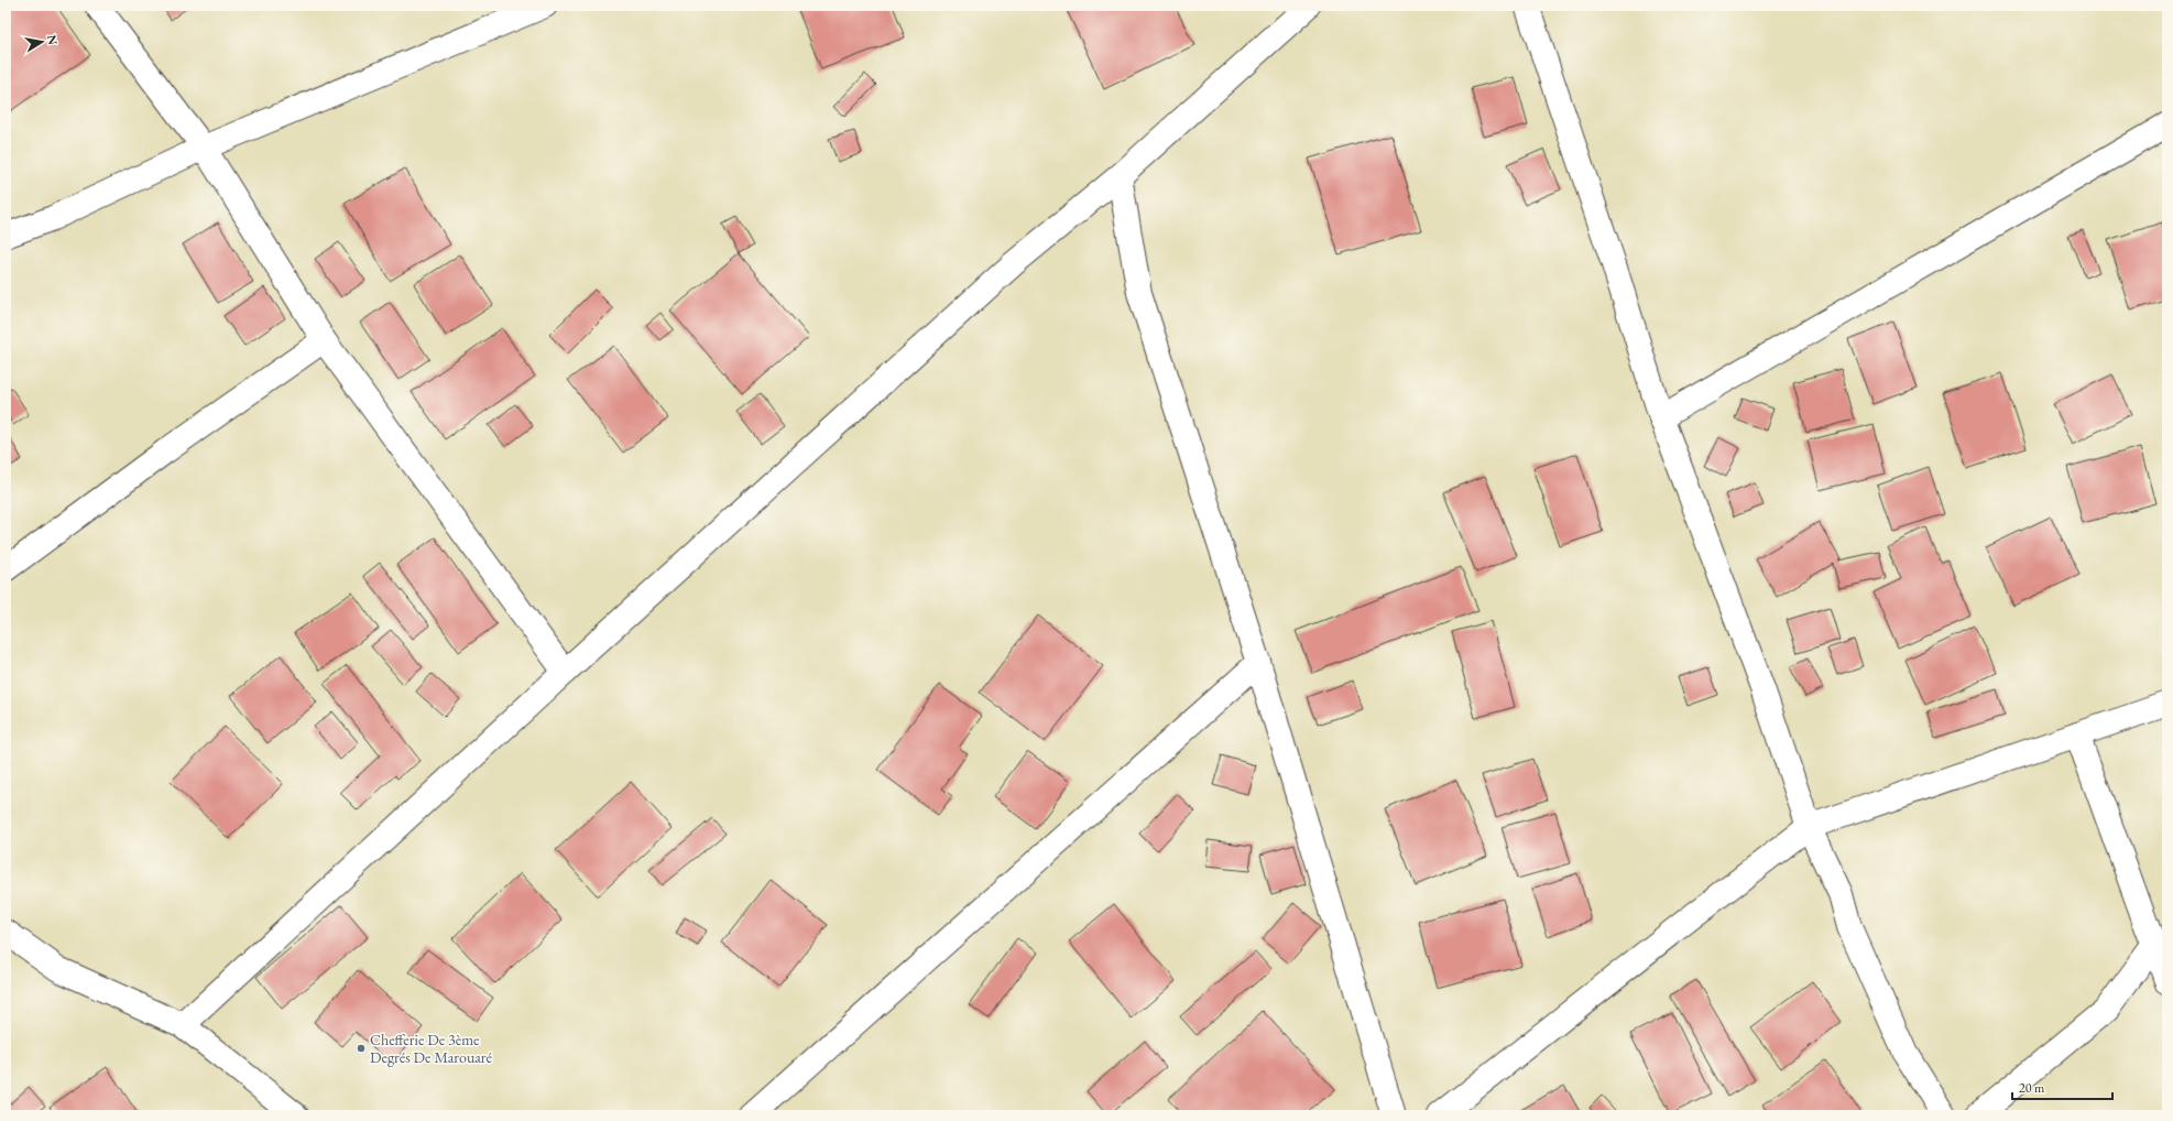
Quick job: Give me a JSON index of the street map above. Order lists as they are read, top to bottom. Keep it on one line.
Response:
{"places":["Chefferie De 3ème Degrés De Marouaré"],"scale_bar":"20 m","north":"right"}
